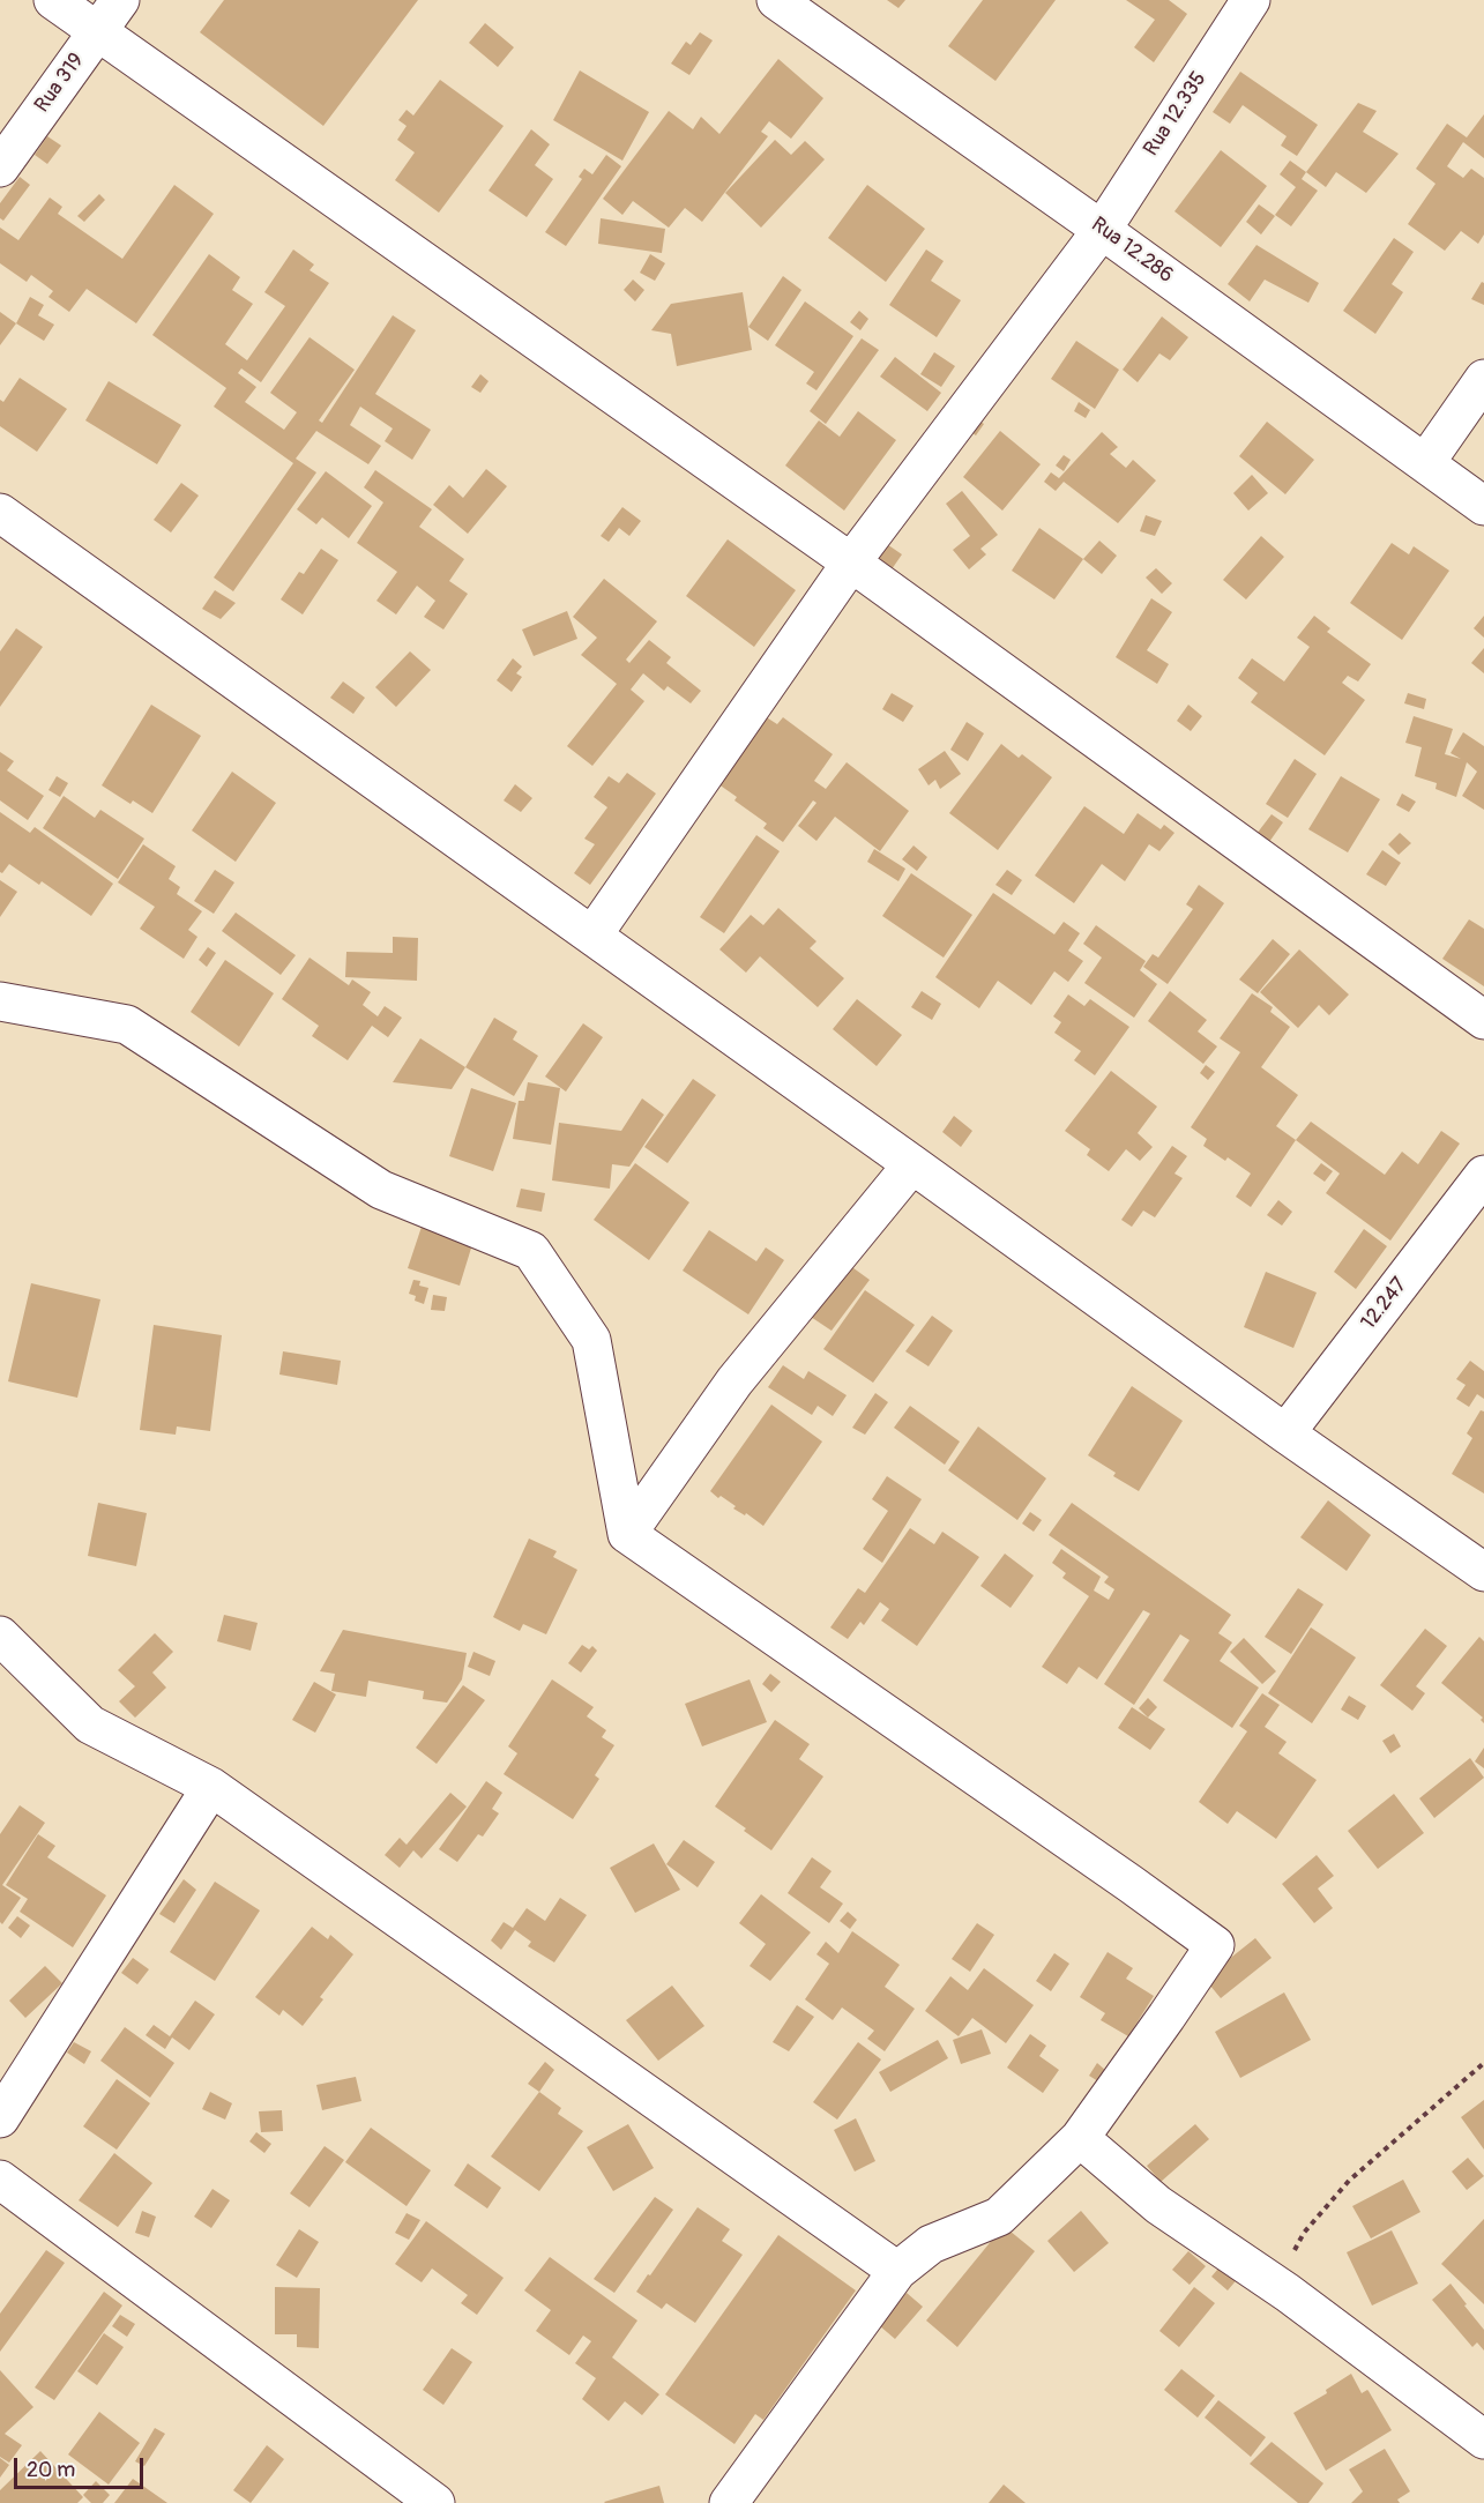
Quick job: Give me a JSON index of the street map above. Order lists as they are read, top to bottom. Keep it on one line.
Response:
{"streets":{"street":["Rua 319","Rua 12.335","Rua 12.286","12.247"]},"crossings":[["Rua 12.335","Rua 12.286"]],"scale_bar":"20 m"}
